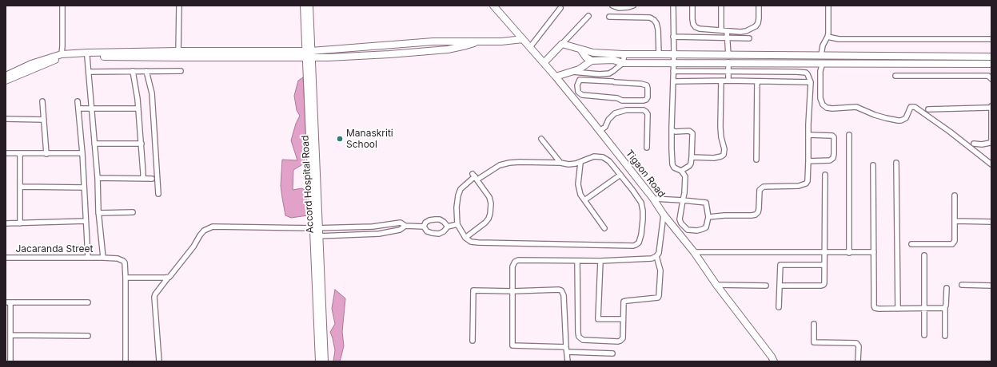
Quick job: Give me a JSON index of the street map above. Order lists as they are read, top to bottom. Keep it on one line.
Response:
{"streets":{"street":["Tigaon Road","Accord Hospital Road","Jacaranda Street"]},"places":["Manaskriti School"]}
